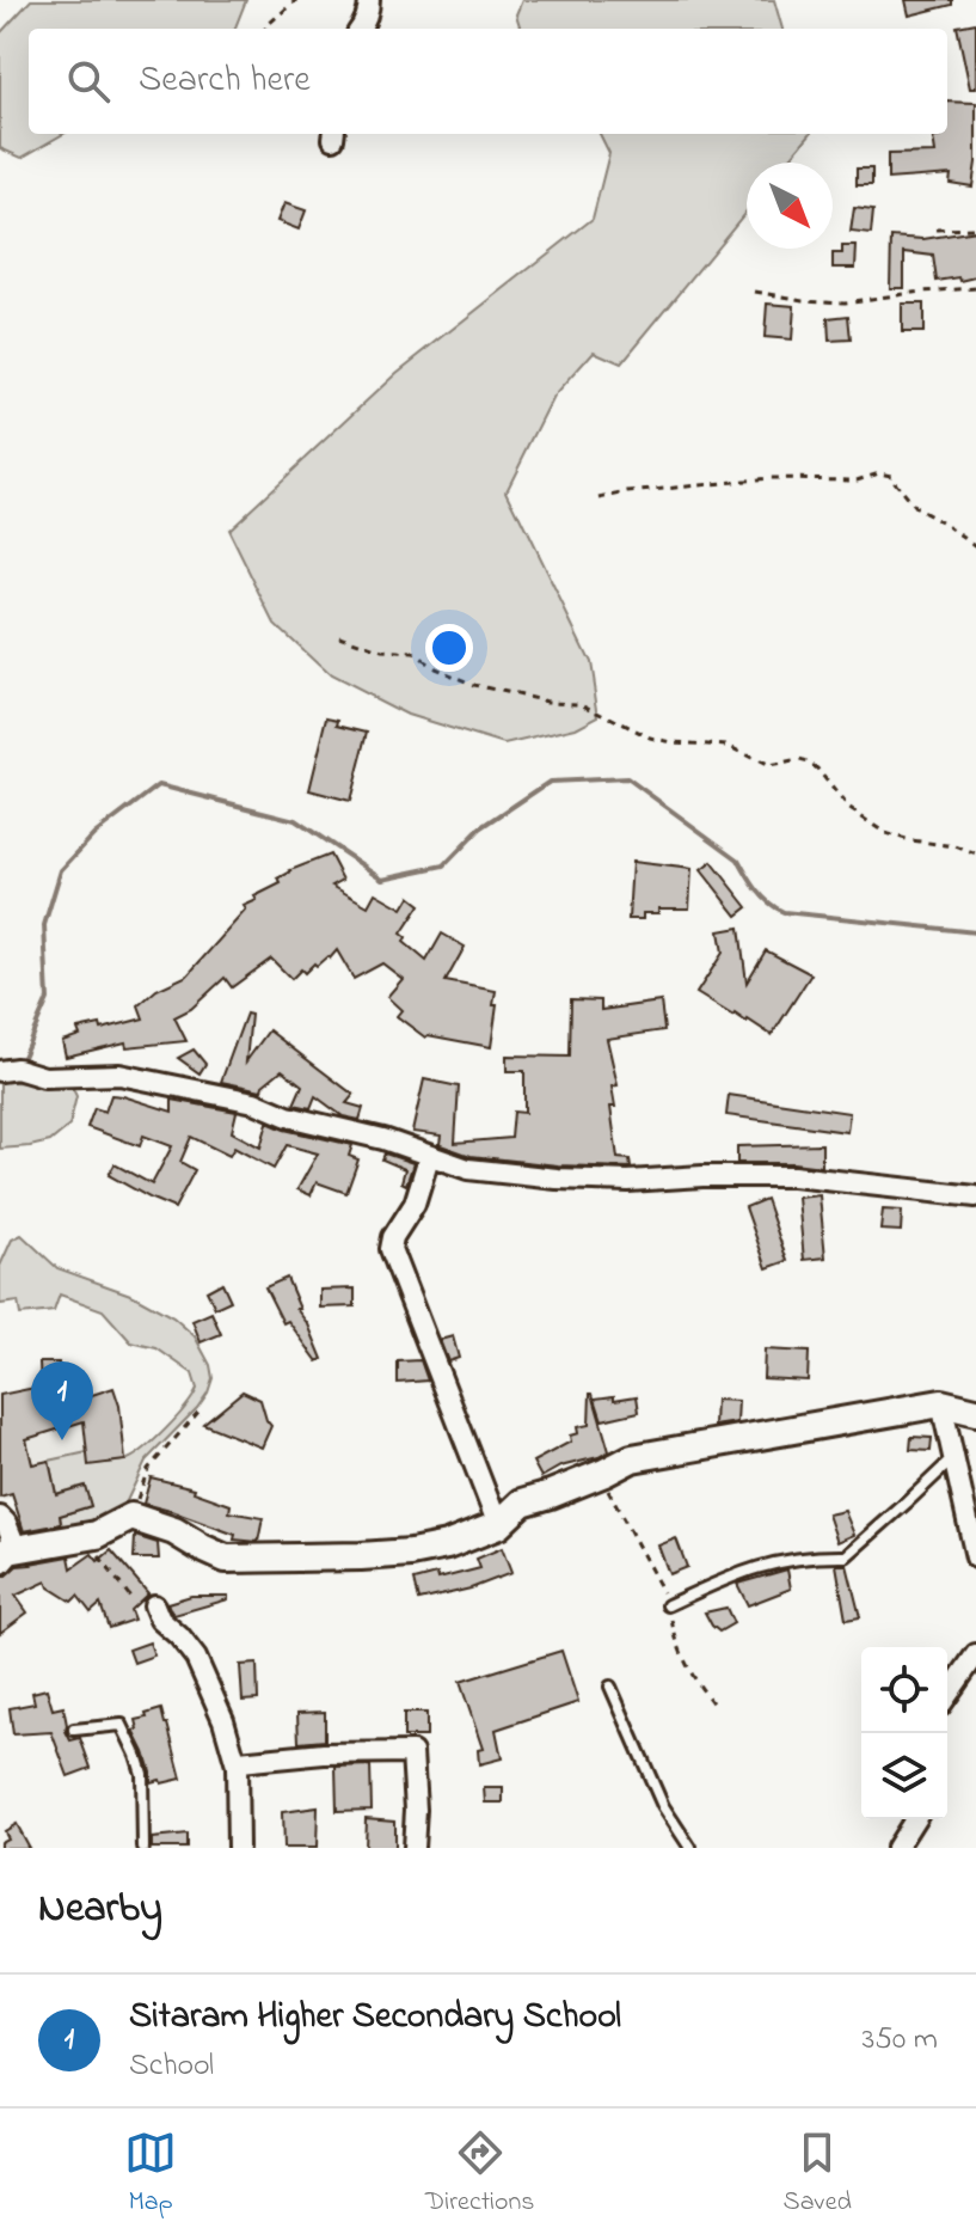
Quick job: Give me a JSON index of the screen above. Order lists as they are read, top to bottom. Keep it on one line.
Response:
{"north":"bottom right","page":{"search":"Search here","pins":"1","heading":"Nearby","list":[{"mark":"1","name":"Sitaram Higher Secondary School","note":"School","value":"350 m"}],"nav":["Map","Directions","Saved"]}}
